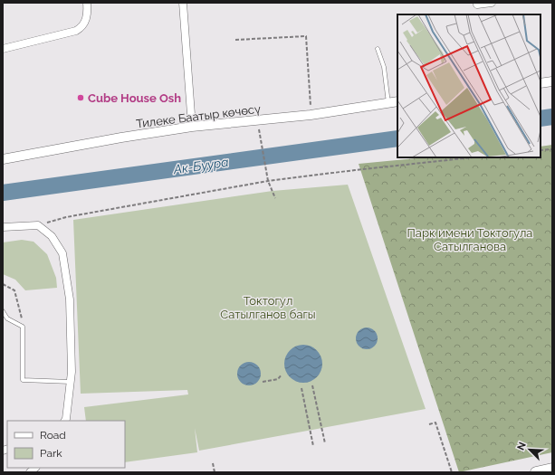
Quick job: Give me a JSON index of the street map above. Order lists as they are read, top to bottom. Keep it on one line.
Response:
{"streets":{"street":["Тилеке Баатыр көчөсү"]},"water":["Ак-Буура"],"parks":["Парк имени Токтогула Сатылганова","Токтогул Сатылганов багы"],"places":["Cube House Osh"],"legend":["Road","Park"],"north":"top left"}
